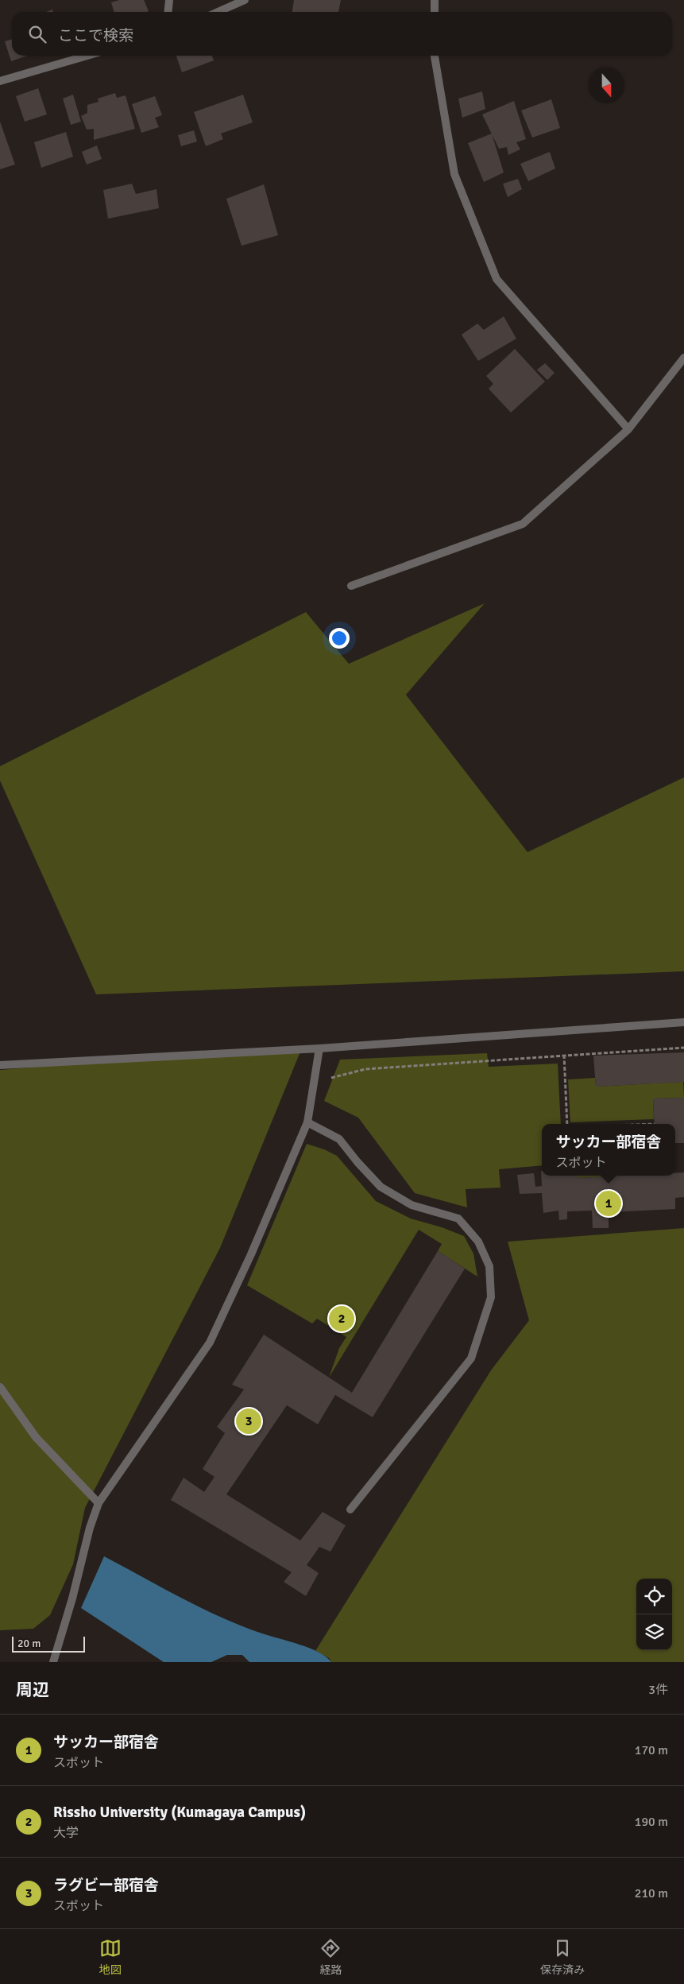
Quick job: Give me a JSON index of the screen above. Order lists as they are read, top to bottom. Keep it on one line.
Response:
{"scale_bar":"20 m","north":"bottom","page":{"search":"ここで検索","popup":["サッカー部宿舎","スポット"],"pins":["1","2","3"],"scale":"20 m","heading":["周辺","3件"],"list":[{"mark":"1","name":"サッカー部宿舎","note":"スポット","value":"170 m"},{"mark":"2","name":"Rissho University (Kumagaya Campus)","note":"大学","value":"190 m"},{"mark":"3","name":"ラグビー部宿舎","note":"スポット","value":"210 m"}],"nav":["地図","経路","保存済み"]}}
